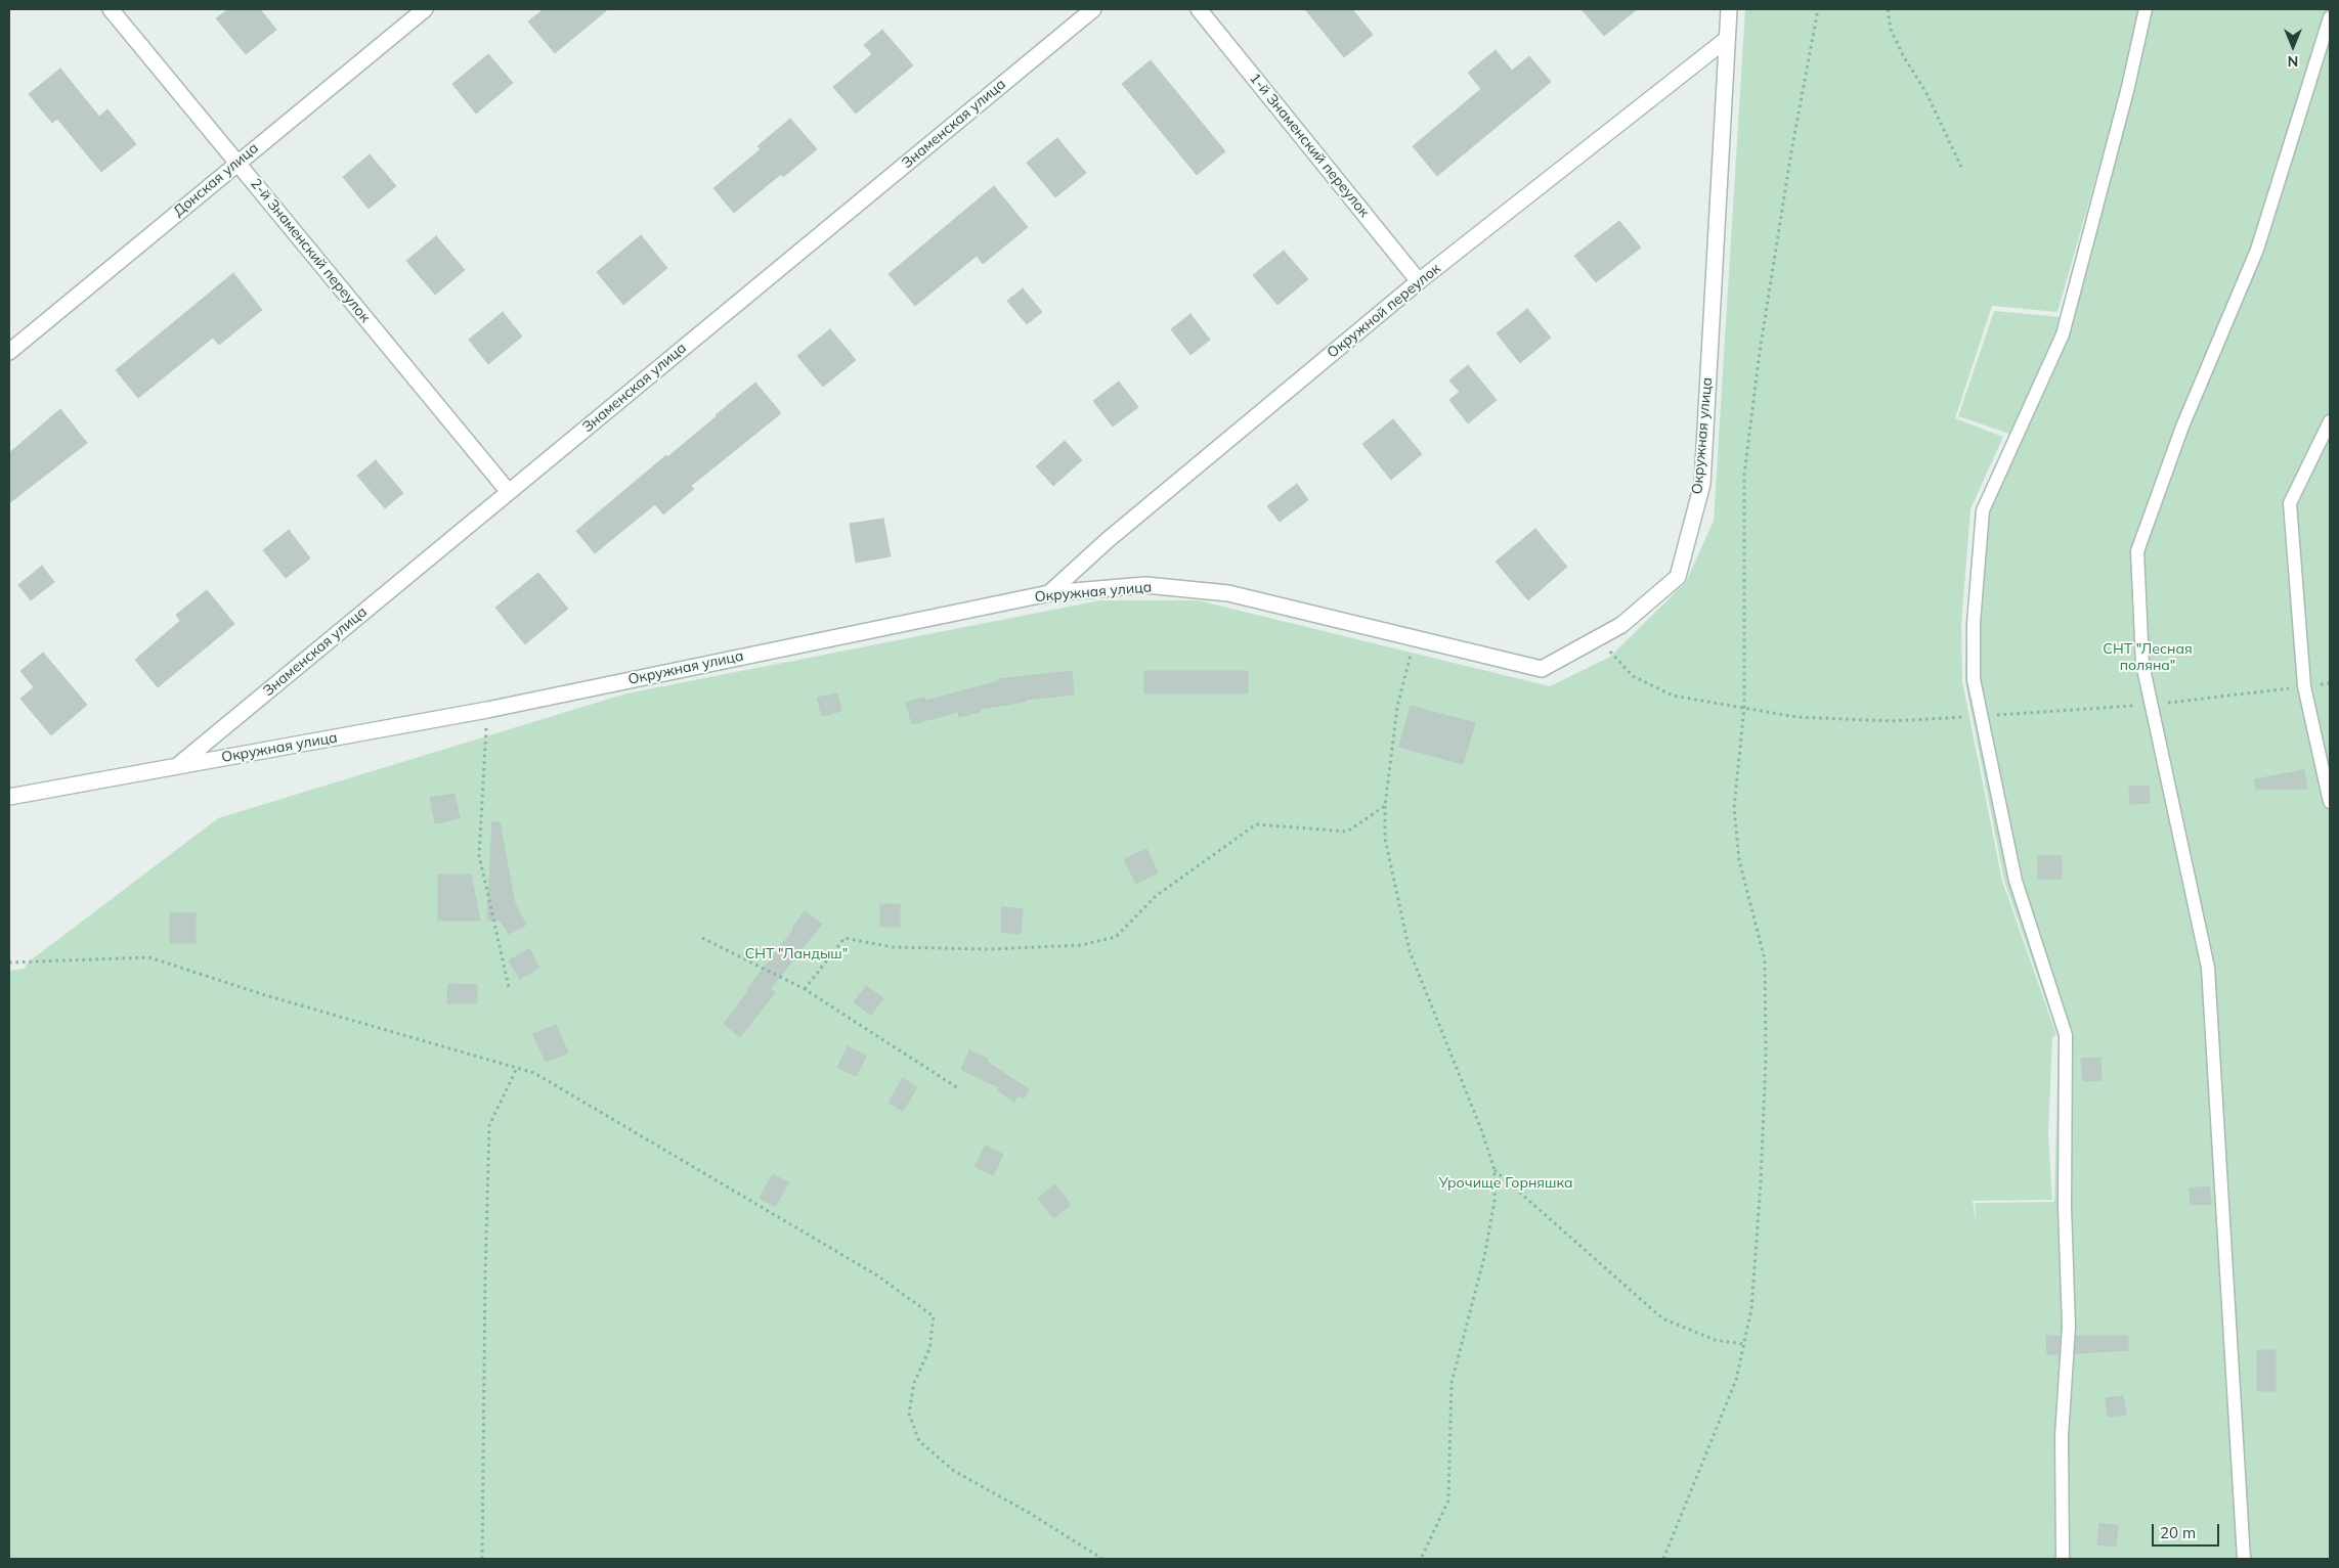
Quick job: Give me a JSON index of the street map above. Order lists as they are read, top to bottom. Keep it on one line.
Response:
{"streets":{"street":["Знаменская улица","1-й Знаменский переулок","Донская улица","2-й Знаменский переулок","Окружной переулок","Окружная улица"]},"crossings":[["Знаменская улица","2-й Знаменский переулок"],["Знаменская улица","Окружная улица"],["1-й Знаменский переулок","Окружной переулок"],["Донская улица","2-й Знаменский переулок"],["Окружной переулок","Окружная улица"]],"parks":["СНТ \"Лесная поляна\"","СНТ \"Ландыш\"","Урочище Горняшка"],"scale_bar":"20 m","north":"bottom"}
